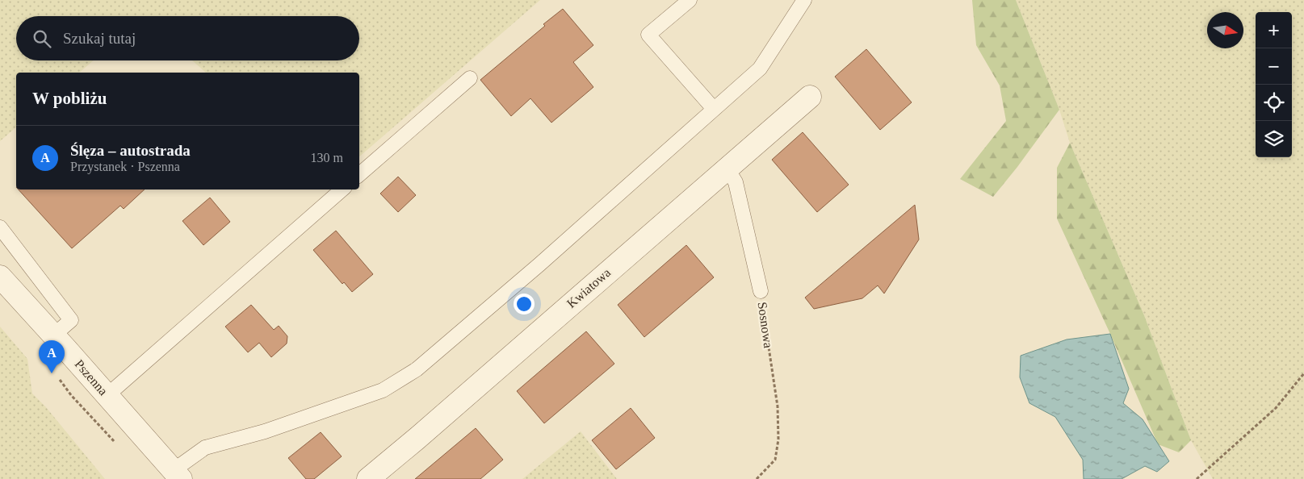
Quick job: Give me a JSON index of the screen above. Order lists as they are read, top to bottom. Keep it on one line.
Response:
{"streets":{"street":["Kwiatowa","Pszenna"],"lane":["Sosnowa"]},"crossings":[["Kwiatowa","Sosnowa"]],"north":"right","page":{"map_buttons":["+","−"],"search":"Szukaj tutaj","heading":"W pobliżu","list":[{"mark":"A","name":"Ślęza – autostrada","note":"Przystanek · Pszenna","value":"130 m"}],"pins":"A"}}
